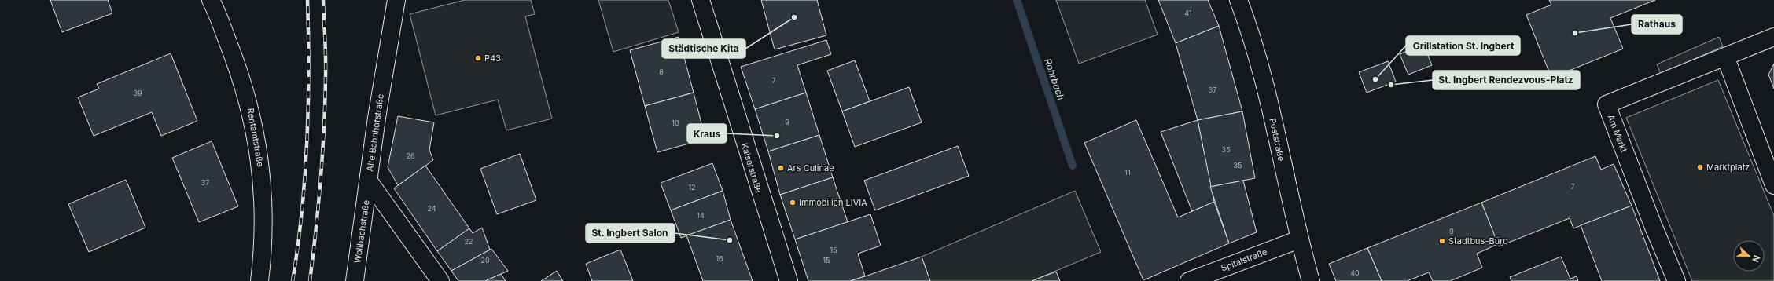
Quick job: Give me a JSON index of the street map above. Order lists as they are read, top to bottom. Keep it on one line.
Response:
{"streets":{"street":["Alte Bahnhofstraße","Am Markt","Rentamtstraße","Poststraße","Kaiserstraße","Wollbachstraße","Spitalstraße"]},"crossings":[["Alte Bahnhofstraße","Wollbachstraße"],["Poststraße","Spitalstraße"]],"water":["Rohrbach"],"places":["Städtische Kita","Rathaus","P43","Grillstation St. Ingbert","St. Ingbert Rendezvous-Platz","Kraus","Marktplatz","Ars Culinae","Immobilien LIVIA","St. Ingbert Salon","Stadtbus-Büro"],"house_numbers":["41","8","7","37","39","9","10","35","26","35","11","37","7","12","24","14","9","22","15","16","20","15","40"],"north":"right"}
